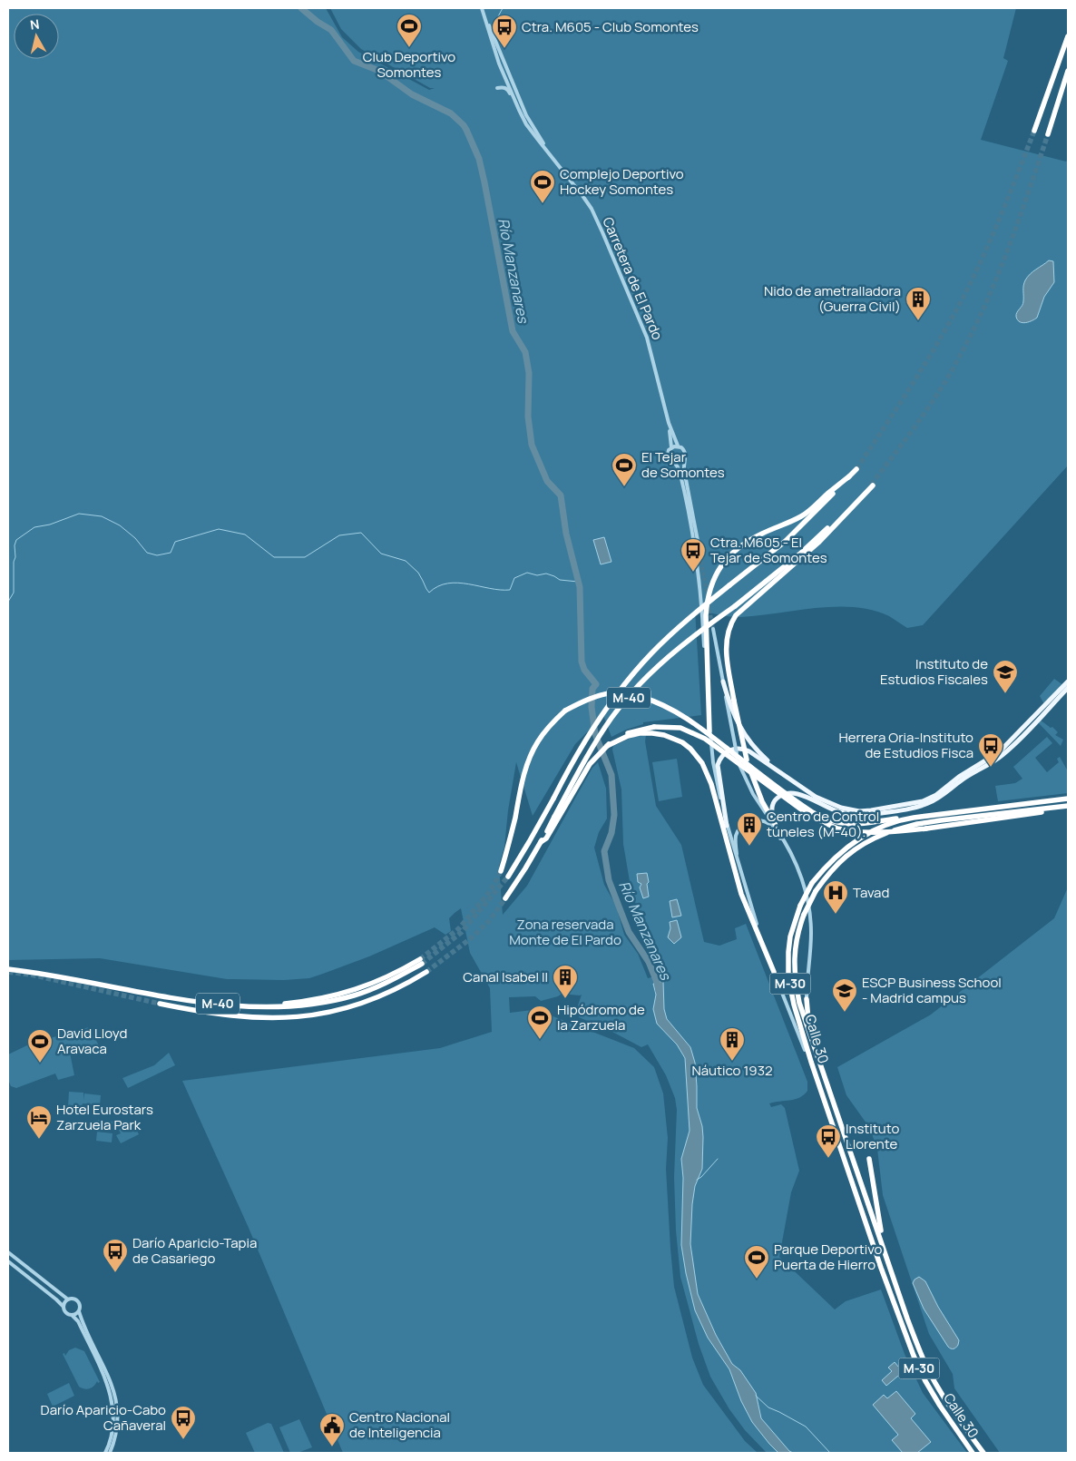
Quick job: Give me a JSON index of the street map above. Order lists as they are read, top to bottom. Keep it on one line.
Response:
{"streets":{"highway":["M-40","M-30","Calle 30"],"street":["Carretera de El Pardo"]},"water":["Río Manzanares"],"parks":["Zona reservada Monte de El Pardo"],"places":{"sports":["Club Deportivo Somontes","Complejo Deportivo Hockey Somontes","El Tejar de Somontes","Hipódromo de la Zarzuela","David Lloyd Aravaca","Parque Deportivo Puerta de Hierro"],"bus stop":["Ctra. M605 - Club Somontes","Ctra. M605 - El Tejar de Somontes","Herrera Oria-Instituto de Estudios Fisca","Instituto Llorente","Darío Aparicio-Tapia de Casariego","Darío Aparicio-Cabo Cañaveral"],"building":["Nido de ametralladora (Guerra Civil)","Centro de Control túneles (M-40).","Canal Isabel II","Náutico 1932"],"school or university":["Instituto de Estudios Fiscales","ESCP Business School - Madrid campus"],"hospital":["Tavad"],"hotel":["Hotel Eurostars Zarzuela Park"],"public building":["Centro Nacional de Inteligencia"]},"north":"top"}
